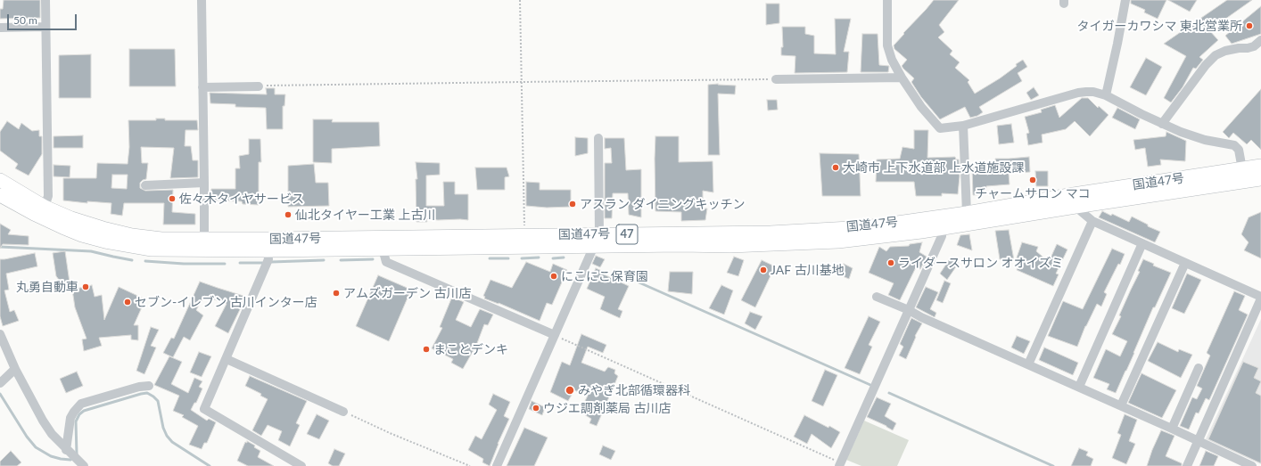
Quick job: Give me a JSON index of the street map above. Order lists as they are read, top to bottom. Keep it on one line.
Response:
{"streets":{"highway":["国道47号","47"]},"places":["タイガーカワシマ 東北営業所","大崎市 上下水道部 上水道施設課","チャームサロン マコ","佐々木タイヤサービス","アスラン ダイニングキッチン","仙北タイヤー工業 上古川","ライダースサロン オオイズミ","JAF 古川基地","にこにこ保育園","丸勇自動車","アムズガーデン 古川店","セブン-イレブン 古川インター店","まことデンキ","みやぎ北部循環器科","ウジエ調剤薬局 古川店"],"scale_bar":"50 m"}
